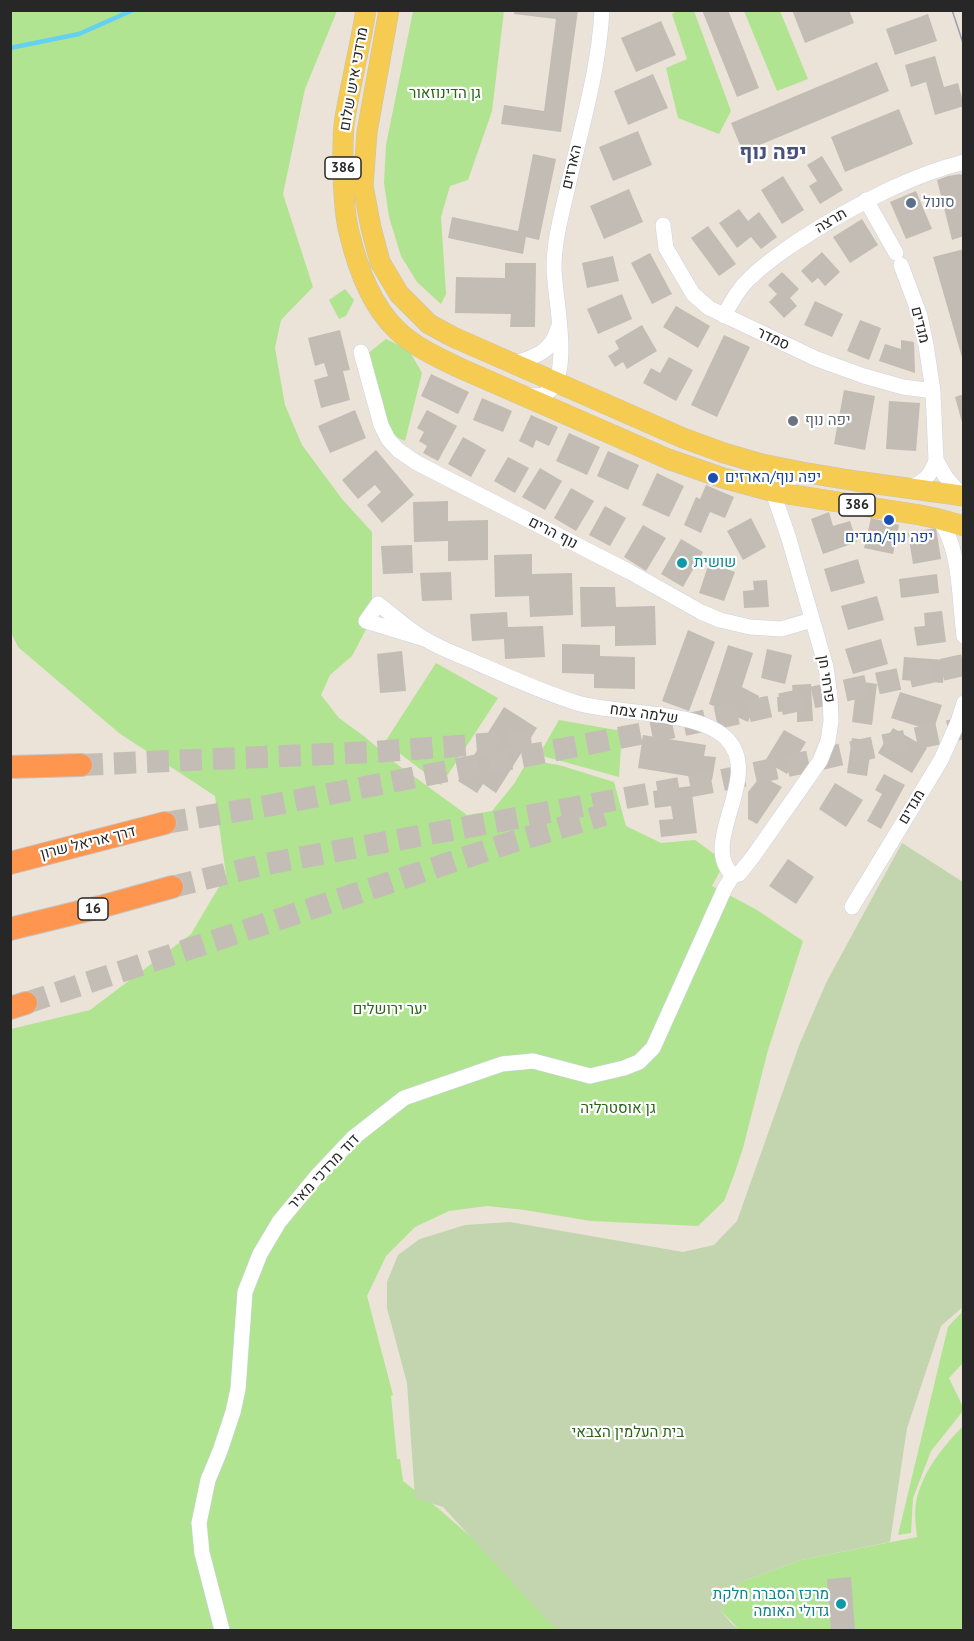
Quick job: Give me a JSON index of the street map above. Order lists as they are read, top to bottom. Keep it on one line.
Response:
{"streets":{"highway":["דרך אריאל שרון","16"],"main road":["מרדכי איש שלום","386"],"street":["הארזים","תרצה","מגדים","סמדר","נוף הרים","פרחי חן","שלמה צמח","דוד מרדכי מאיר"]},"crossings":[["מרדכי איש שלום","386"],["הארזים","386"],["386","פרחי חן"],["תרצה","מגדים"],["תרצה","סמדר"],["מגדים","סמדר"],["נוף הרים","פרחי חן"],["פרחי חן","שלמה צמח"],["פרחי חן","דוד מרדכי מאיר"],["שלמה צמח","דוד מרדכי מאיר"]],"districts":["יפה נוף"],"parks":["גן הדינוזאור","יער ירושלים","גן אוסטרליה","בית העלמין הצבאי"],"places":["סונול","יפה נוף","יפה נוף/הארזים","יפה נוף/מגדים","שושית","מרכז הסברה חלקת גדולי האומה"]}
